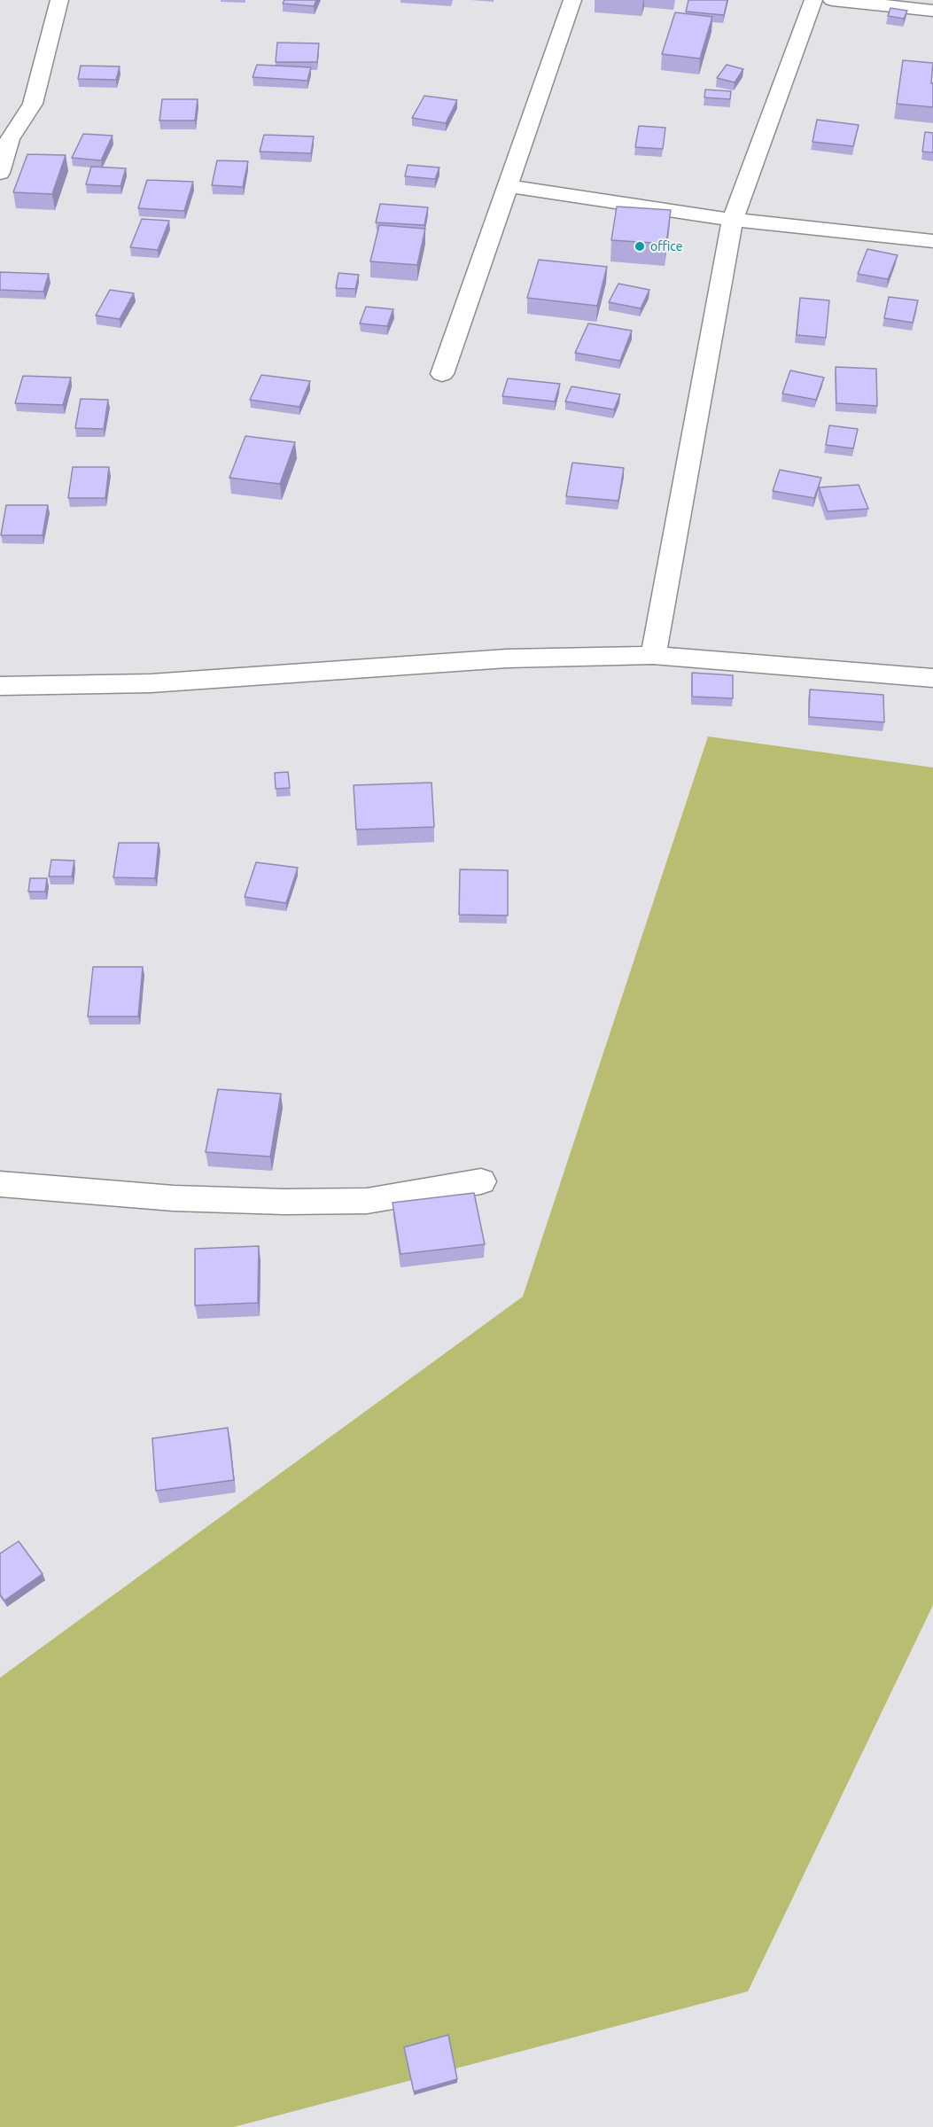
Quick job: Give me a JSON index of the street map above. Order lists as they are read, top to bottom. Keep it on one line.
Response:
{"places":["office"]}
